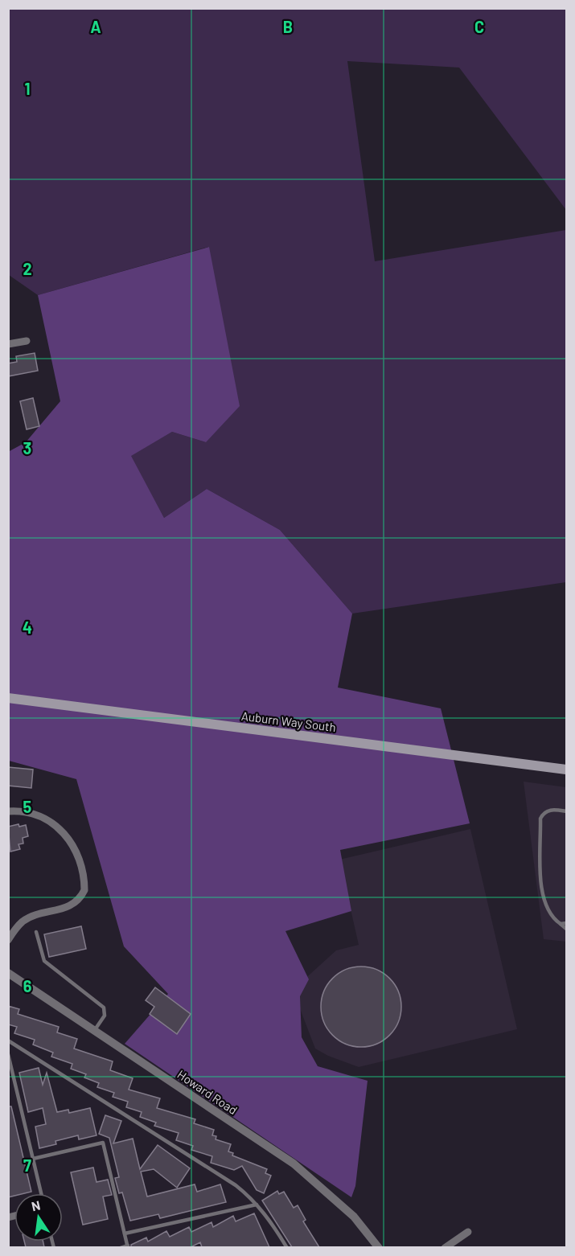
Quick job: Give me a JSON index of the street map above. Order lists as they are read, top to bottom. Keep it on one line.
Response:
{"streets":{"main road":["Auburn Way South"],"street":["Howard Road"]},"north":"top","grid":{"columns":["A","B","C"],"rows":["1","2","3","4","5","6","7"]}}
